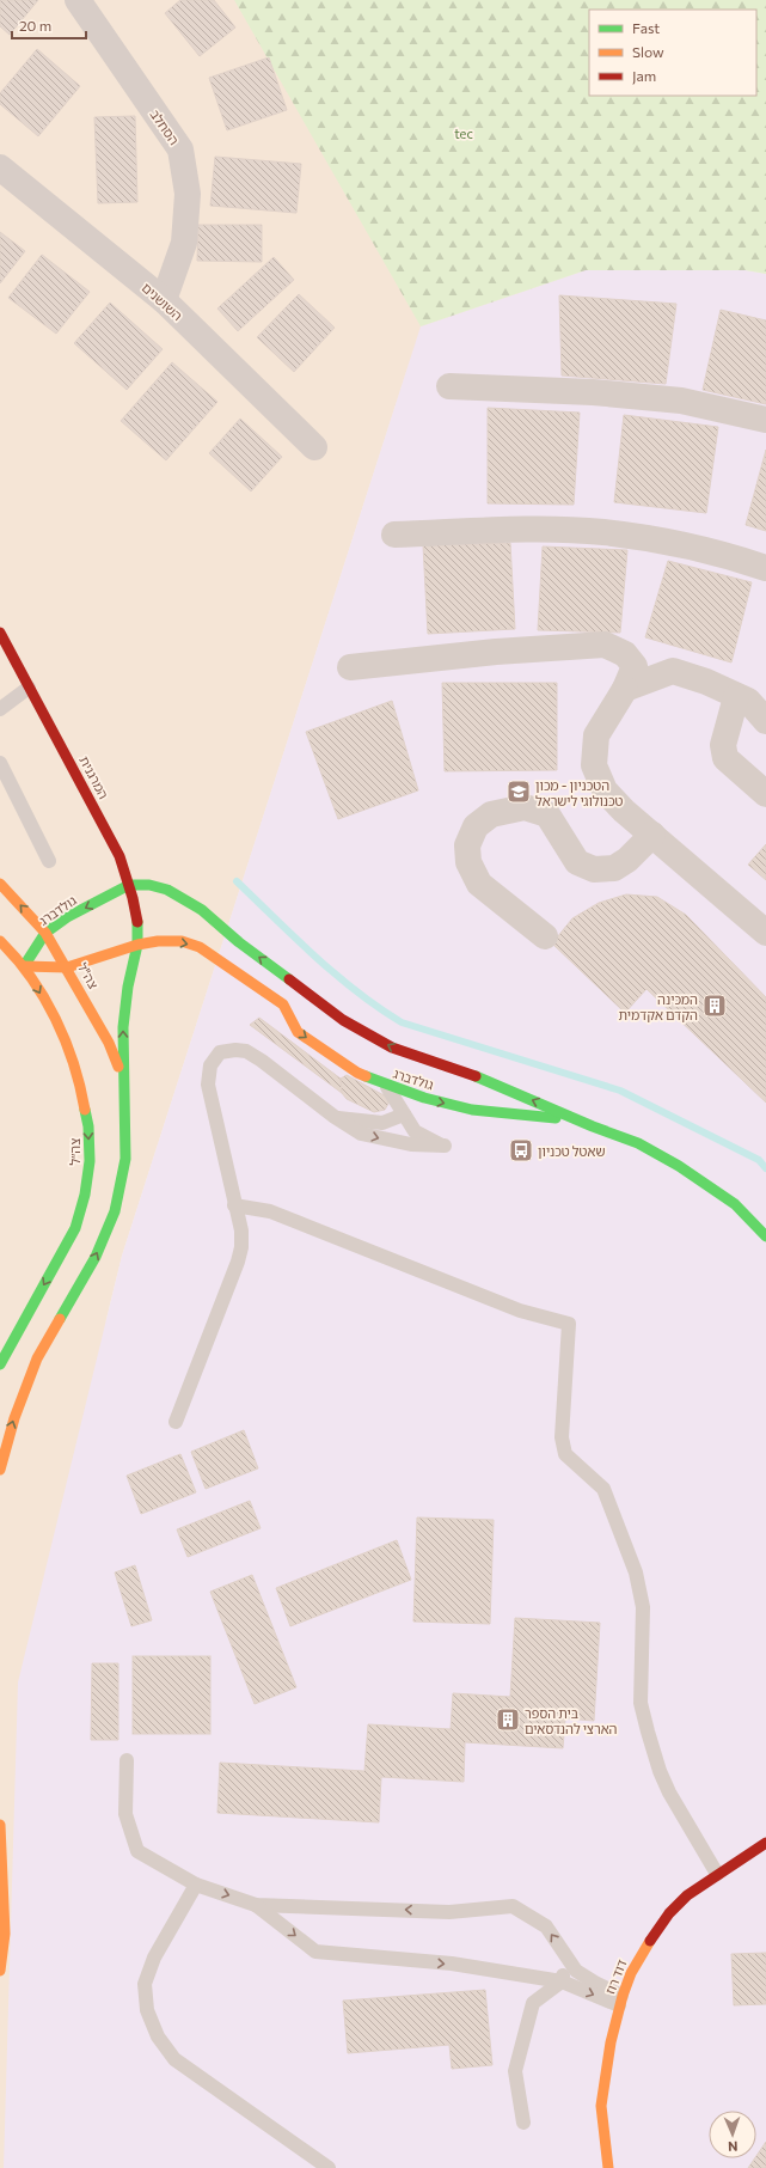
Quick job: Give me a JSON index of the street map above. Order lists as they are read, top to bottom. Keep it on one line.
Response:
{"streets":{"street":["הסחלב","השושנים","המרגנית","גולדברג","צה\"ל","צה״ל","דוד רוז"]},"crossings":[["הסחלב","השושנים"],["המרגנית","גולדברג"],["המרגנית","צה\"ל"],["גולדברג","צה\"ל"],["גולדברג","צה״ל"]],"parks":["tec"],"places":{"school or university":["הטכניון - מכון טכנולוגי לישראל"],"building":["המכינה הקדם אקדמית","בית הספר הארצי להנדסאים"],"bus stop":["שאטל טכניון"]},"legend":["Fast","Slow","Jam"],"scale_bar":"20 m","north":"bottom"}
